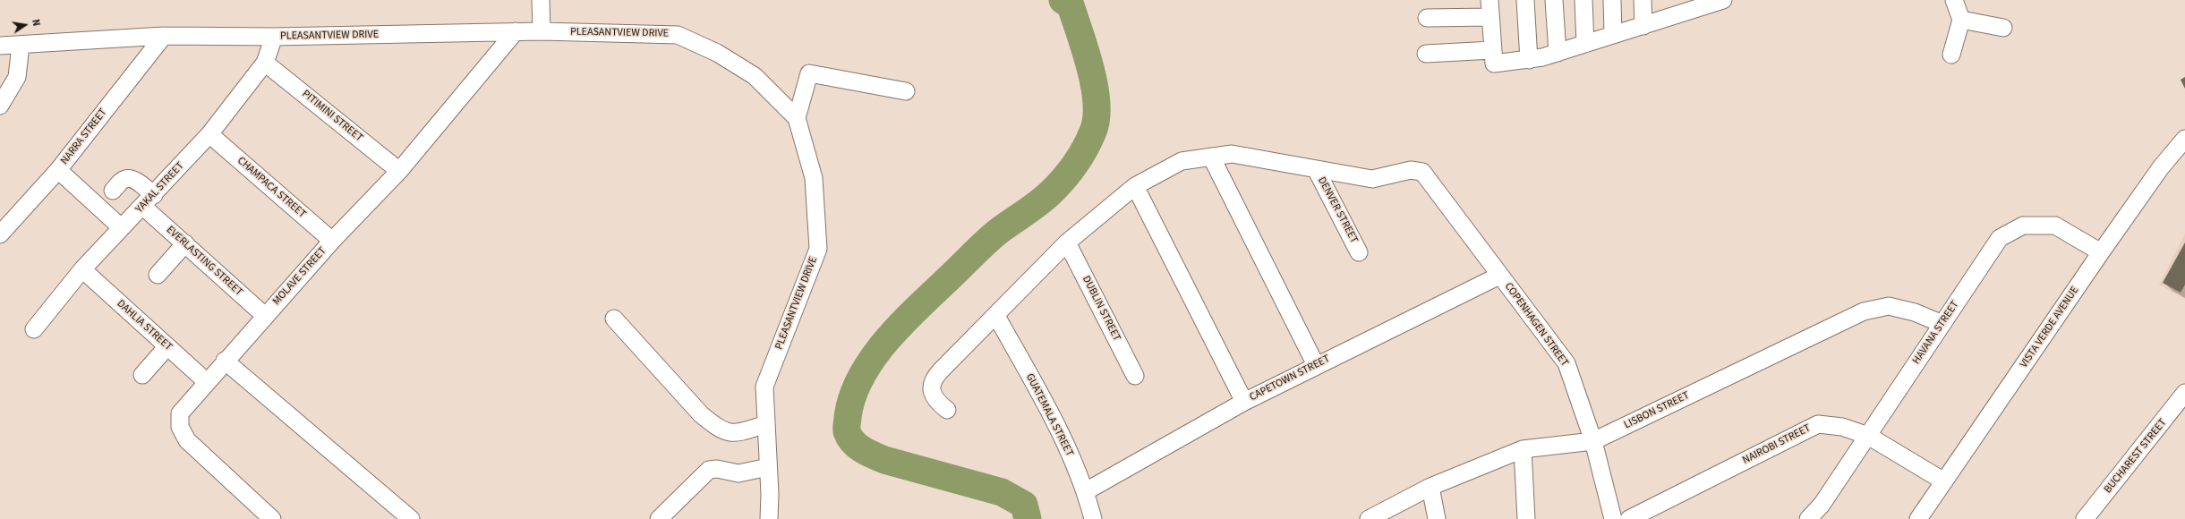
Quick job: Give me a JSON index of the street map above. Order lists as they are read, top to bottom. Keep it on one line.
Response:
{"streets":{"street":["PLEASANTVIEW DRIVE","PITIMINI STREET","NARRA STREET","YAKAL STREET","CHAMPACA STREET","DENVER STREET","EVERLASTING STREET","MOLAVE STREET","DUBLIN STREET","COPENHAGEN STREET","DAHLIA STREET","VISTA VERDE AVENUE","HAVANA STREET","CAPETOWN STREET","LISBON STREET","GUATEMALA STREET","NAIROBI STREET","BUCHAREST STREET"]},"crossings":[["PLEASANTVIEW DRIVE","NARRA STREET"],["PLEASANTVIEW DRIVE","YAKAL STREET"],["PLEASANTVIEW DRIVE","MOLAVE STREET"],["PITIMINI STREET","YAKAL STREET"],["PITIMINI STREET","MOLAVE STREET"],["YAKAL STREET","CHAMPACA STREET"],["YAKAL STREET","EVERLASTING STREET"],["YAKAL STREET","DAHLIA STREET"],["CHAMPACA STREET","MOLAVE STREET"],["DENVER STREET","COPENHAGEN STREET"],["EVERLASTING STREET","MOLAVE STREET"],["MOLAVE STREET","DAHLIA STREET"],["COPENHAGEN STREET","CAPETOWN STREET"],["COPENHAGEN STREET","LISBON STREET"],["VISTA VERDE AVENUE","HAVANA STREET"],["VISTA VERDE AVENUE","NAIROBI STREET"],["HAVANA STREET","LISBON STREET"],["HAVANA STREET","NAIROBI STREET"],["CAPETOWN STREET","GUATEMALA STREET"]],"north":"right"}
